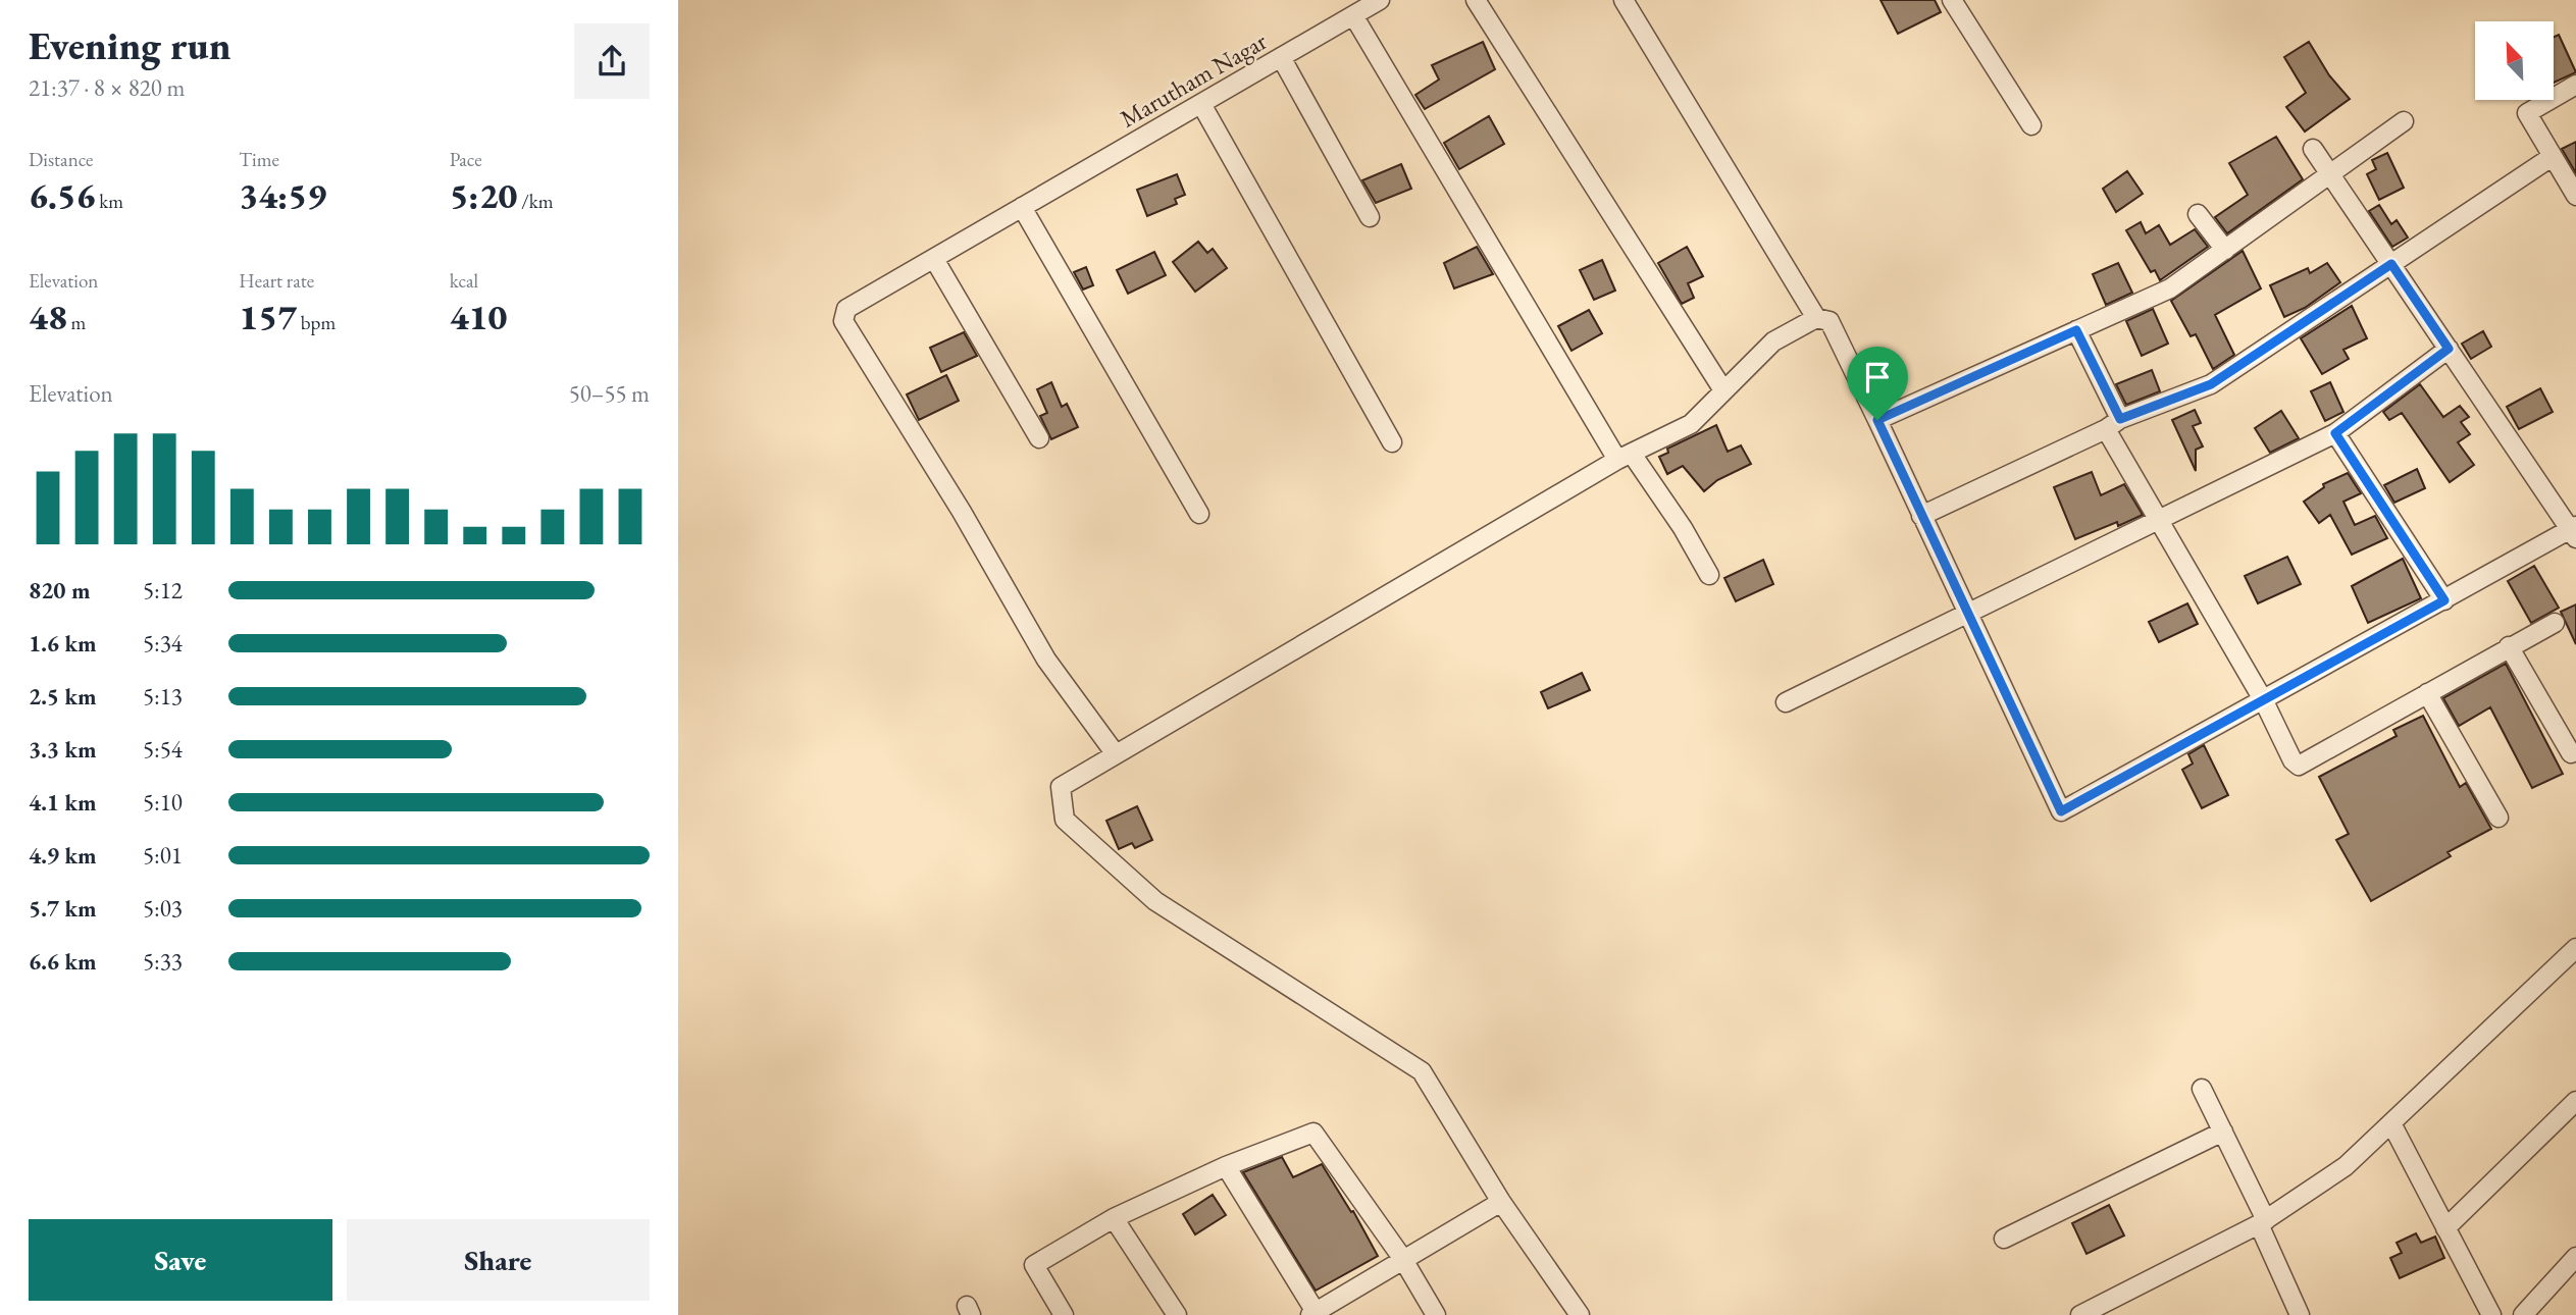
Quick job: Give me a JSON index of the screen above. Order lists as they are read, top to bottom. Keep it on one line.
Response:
{"streets":{"street":["Marutham Nagar"]},"north":"top left","page":{"heading":["Evening run","21:37 · 8 × 820 m"],"stats":[["Distance","6.56 km"],["Time","34:59"],["Pace","5:20 /km"],["Elevation","48 m"],["Heart rate","157 bpm"],["kcal","410"]],"chart":["Elevation","50–55 m"],"list":[{"name":"820 m","note":"5:12"},{"name":"1.6 km","note":"5:34"},{"name":"2.5 km","note":"5:13"},{"name":"3.3 km","note":"5:54"},{"name":"4.1 km","note":"5:10"},{"name":"4.9 km","note":"5:01"},{"name":"5.7 km","note":"5:03"},{"name":"6.6 km","note":"5:33"}],"buttons":["Save","Share"]}}
